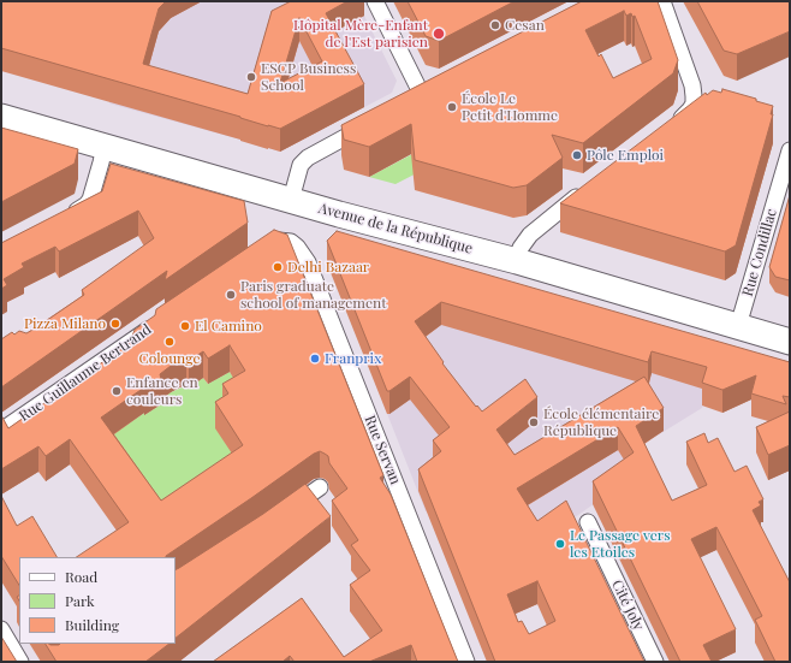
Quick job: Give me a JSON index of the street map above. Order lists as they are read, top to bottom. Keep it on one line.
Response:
{"streets":{"main road":["Avenue de la République"],"street":["Rue Condillac","Rue Guillaume Bertrand","Rue Servan","Cité Joly"]},"crossings":[["Avenue de la République","Rue Condillac"]],"places":["Cesan","Hôpital Mère-Enfant de l'Est parisien","ESCP Business School","École Le Petit d'Homme","Pôle Emploi","Delhi Bazaar","Paris graduate school of management","Pizza Milano","El Camino","Colounge","Franprix","Enfance en couleurs","École élémentaire République","Le Passage vers les Etoiles"],"legend":["Road","Park","Building"]}
